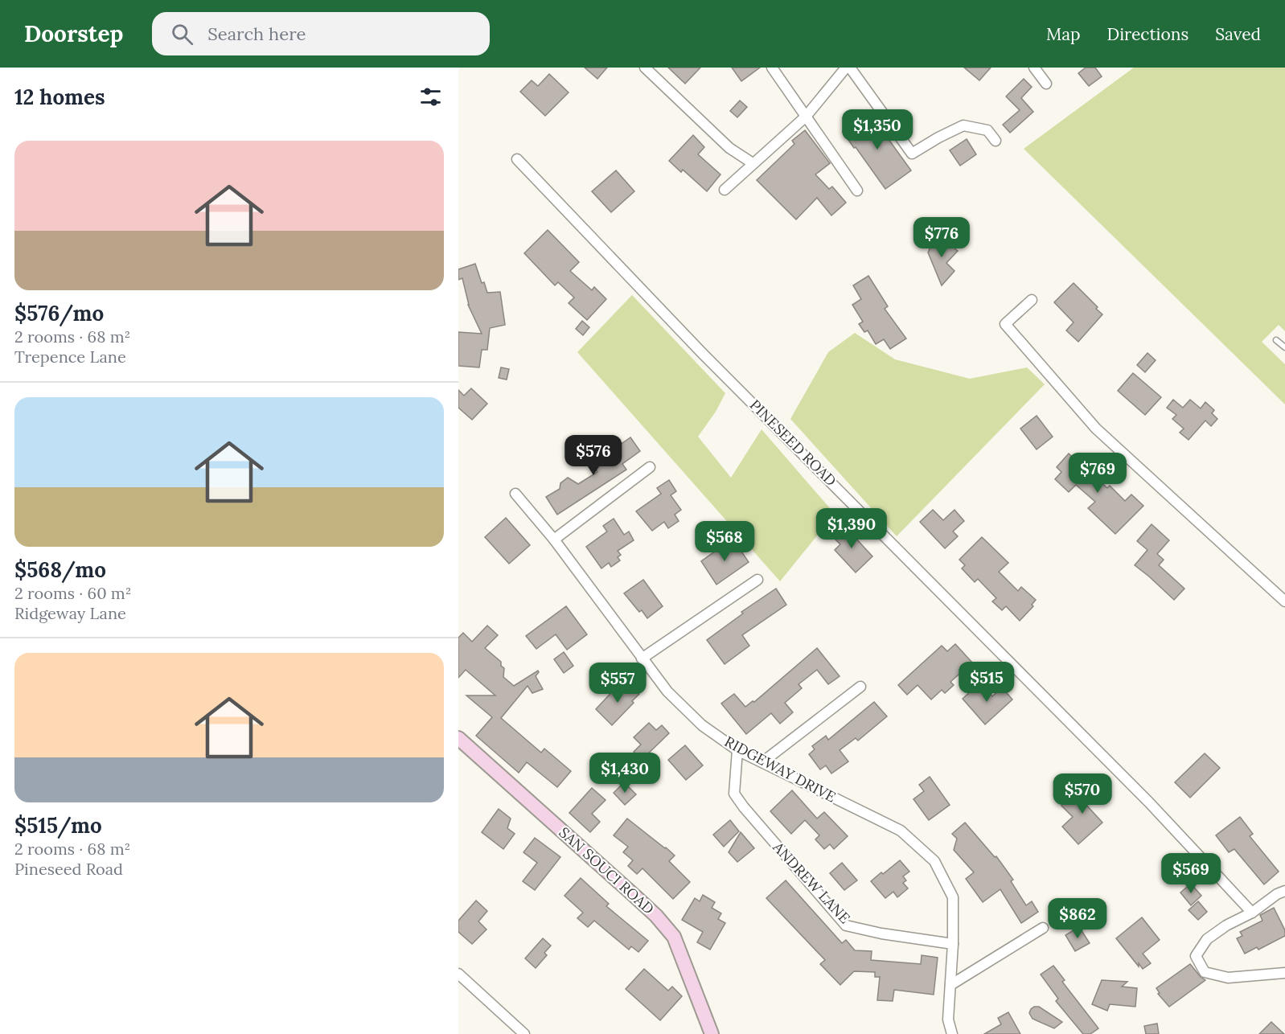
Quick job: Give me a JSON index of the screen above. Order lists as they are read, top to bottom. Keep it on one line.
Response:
{"streets":{"street":["PINESEED ROAD","RIDGEWAY DRIVE","SAN SOUCI ROAD","ANDREW LANE"]},"crossings":[["RIDGEWAY DRIVE","ANDREW LANE"]],"page":{"header":"Doorstep","search":"Search here","nav":["Map","Directions","Saved"],"heading":"12 homes","price":["$1,350","$776","$576","$769","$1,390","$568","$515","$557","$1,430","$570","$569","$862"],"list":[{"name":"$576/mo","note":"2 rooms · 68 m² · Trepence Lane"},{"name":"$568/mo","note":"2 rooms · 60 m² · Ridgeway Lane"},{"name":"$515/mo","note":"2 rooms · 68 m² · Pineseed Road"}]}}
